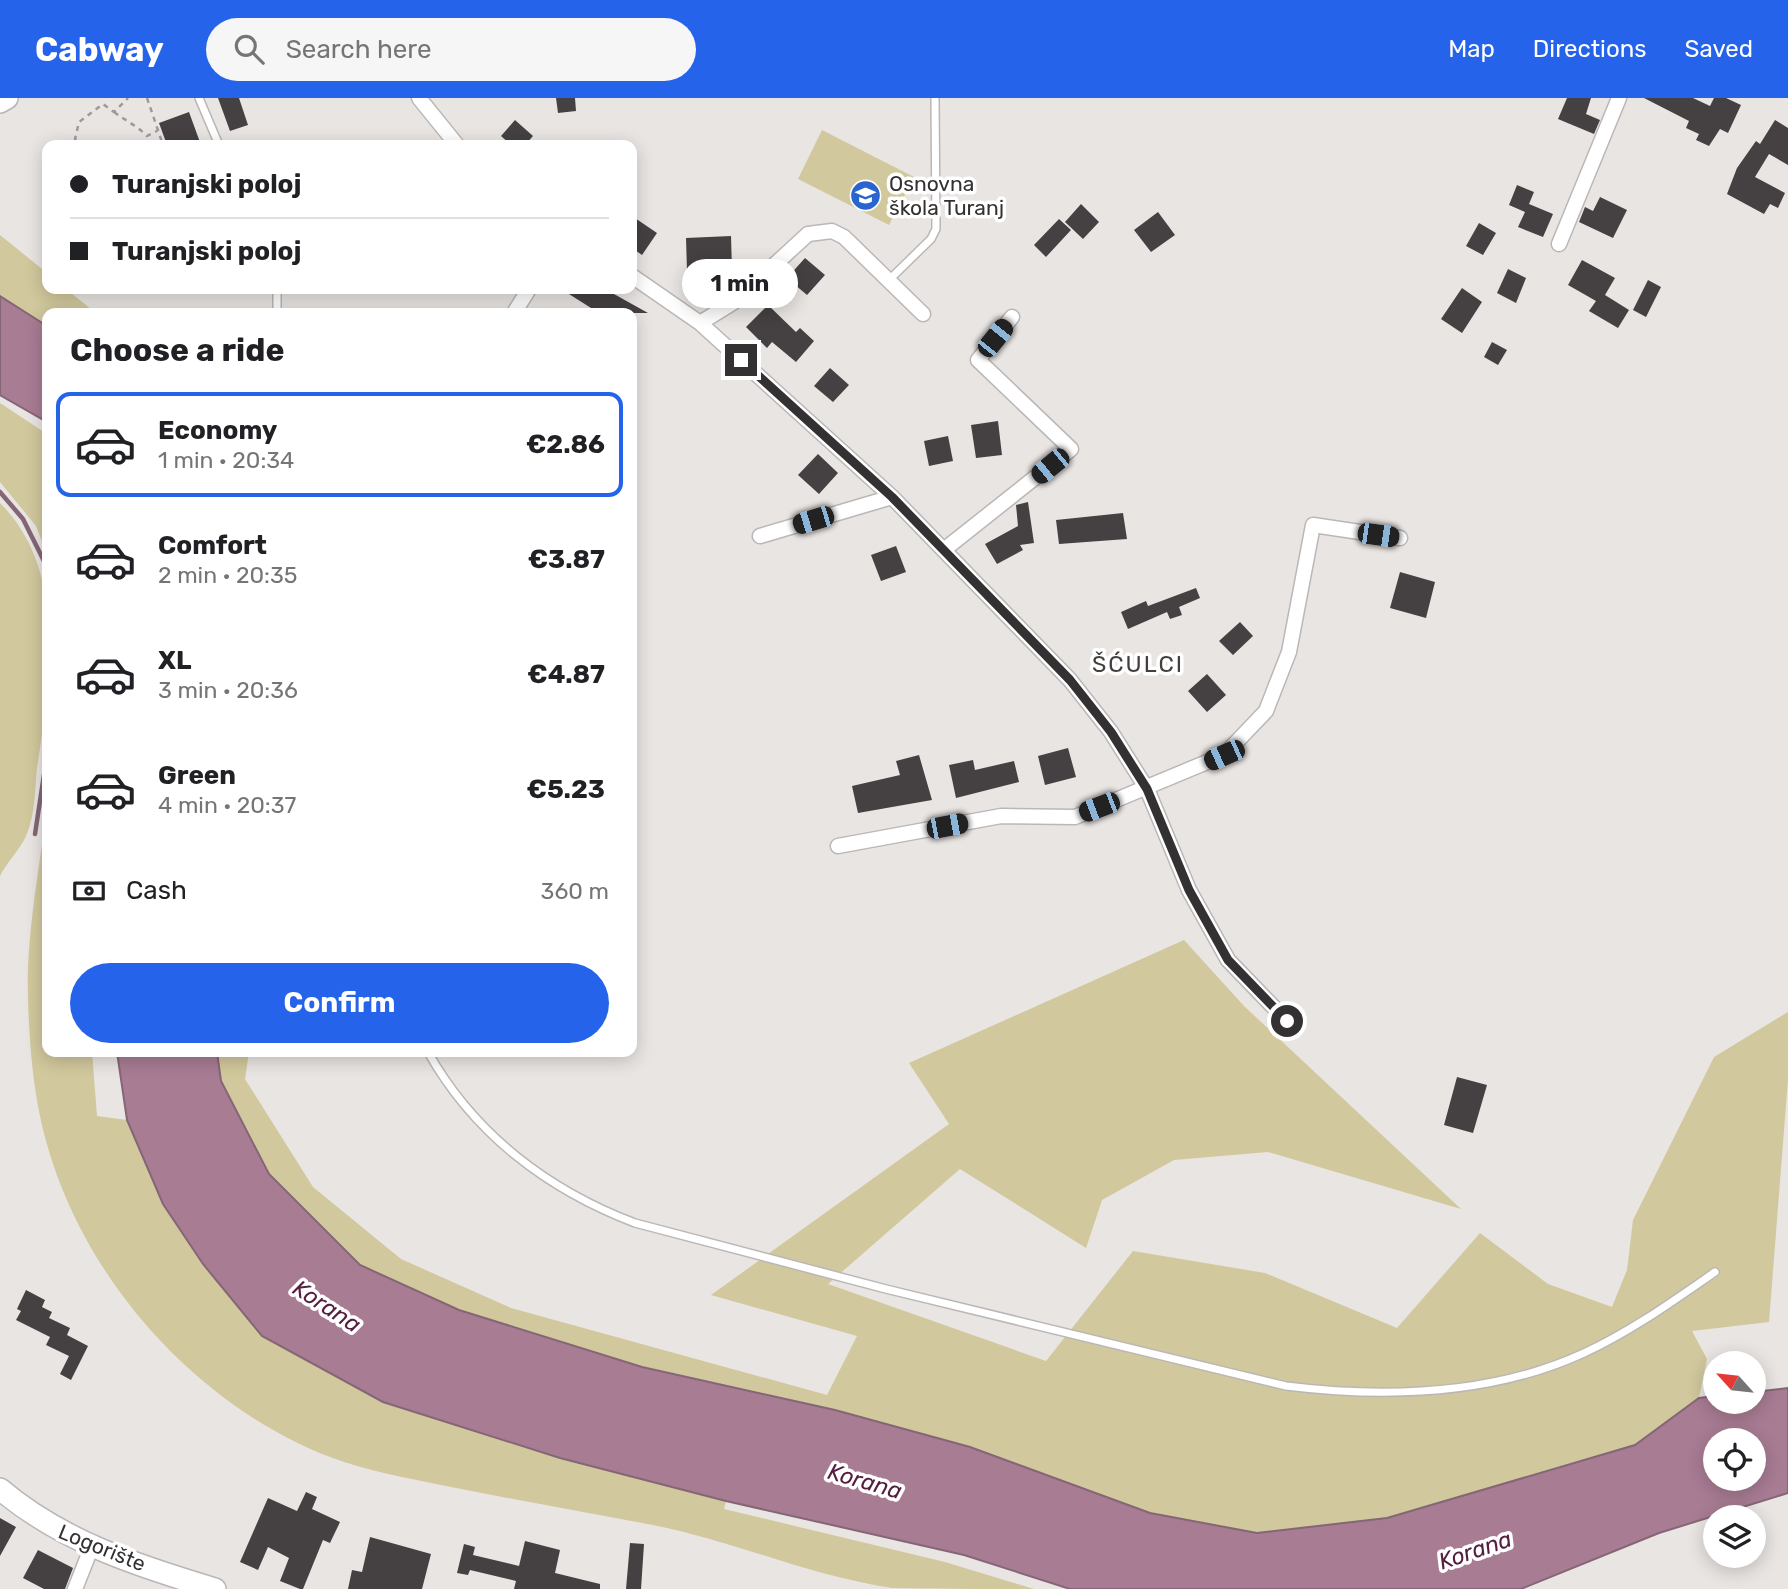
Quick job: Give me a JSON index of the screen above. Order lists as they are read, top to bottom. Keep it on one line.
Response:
{"streets":{"main road":["Logorište"]},"districts":["ŠĆULCI"],"water":["Korana"],"places":{"school or university":["Osnovna škola Turanj"]},"north":"top left","page":{"header":"Cabway","search":"Search here","nav":["Map","Directions","Saved"],"banner":["Turanjski poloj","Turanjski poloj"],"bubble":"1 min","heading":"Choose a ride","list":[{"name":"Economy","note":"1 min · 20:34","value":"€2.86"},{"name":"Comfort","note":"2 min · 20:35","value":"€3.87"},{"name":"XL","note":"3 min · 20:36","value":"€4.87"},{"name":"Green","note":"4 min · 20:37","value":"€5.23"}],"pay":["Cash","360 m"],"buttons":"Confirm"}}
